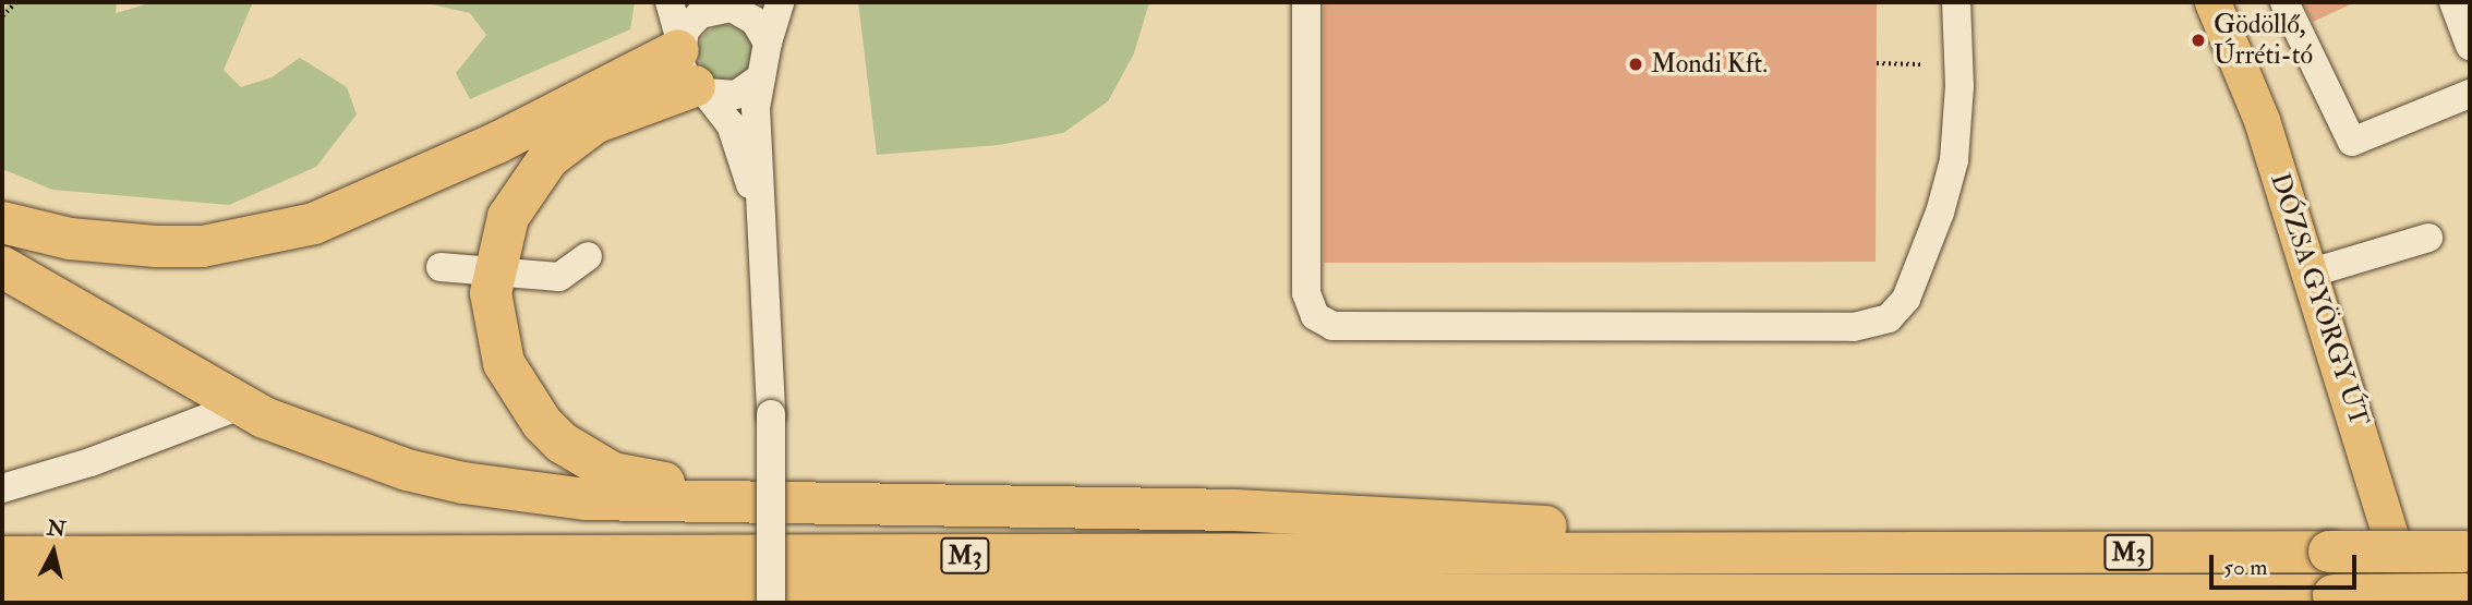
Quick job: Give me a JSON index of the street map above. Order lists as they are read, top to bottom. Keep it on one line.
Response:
{"streets":{"highway":["M3"],"main road":["DÓZSA GYÖRGY ÚT"]},"places":["Gödöllő, Úrréti-tó","Mondi Kft."],"scale_bar":"50 m","north":"top"}
